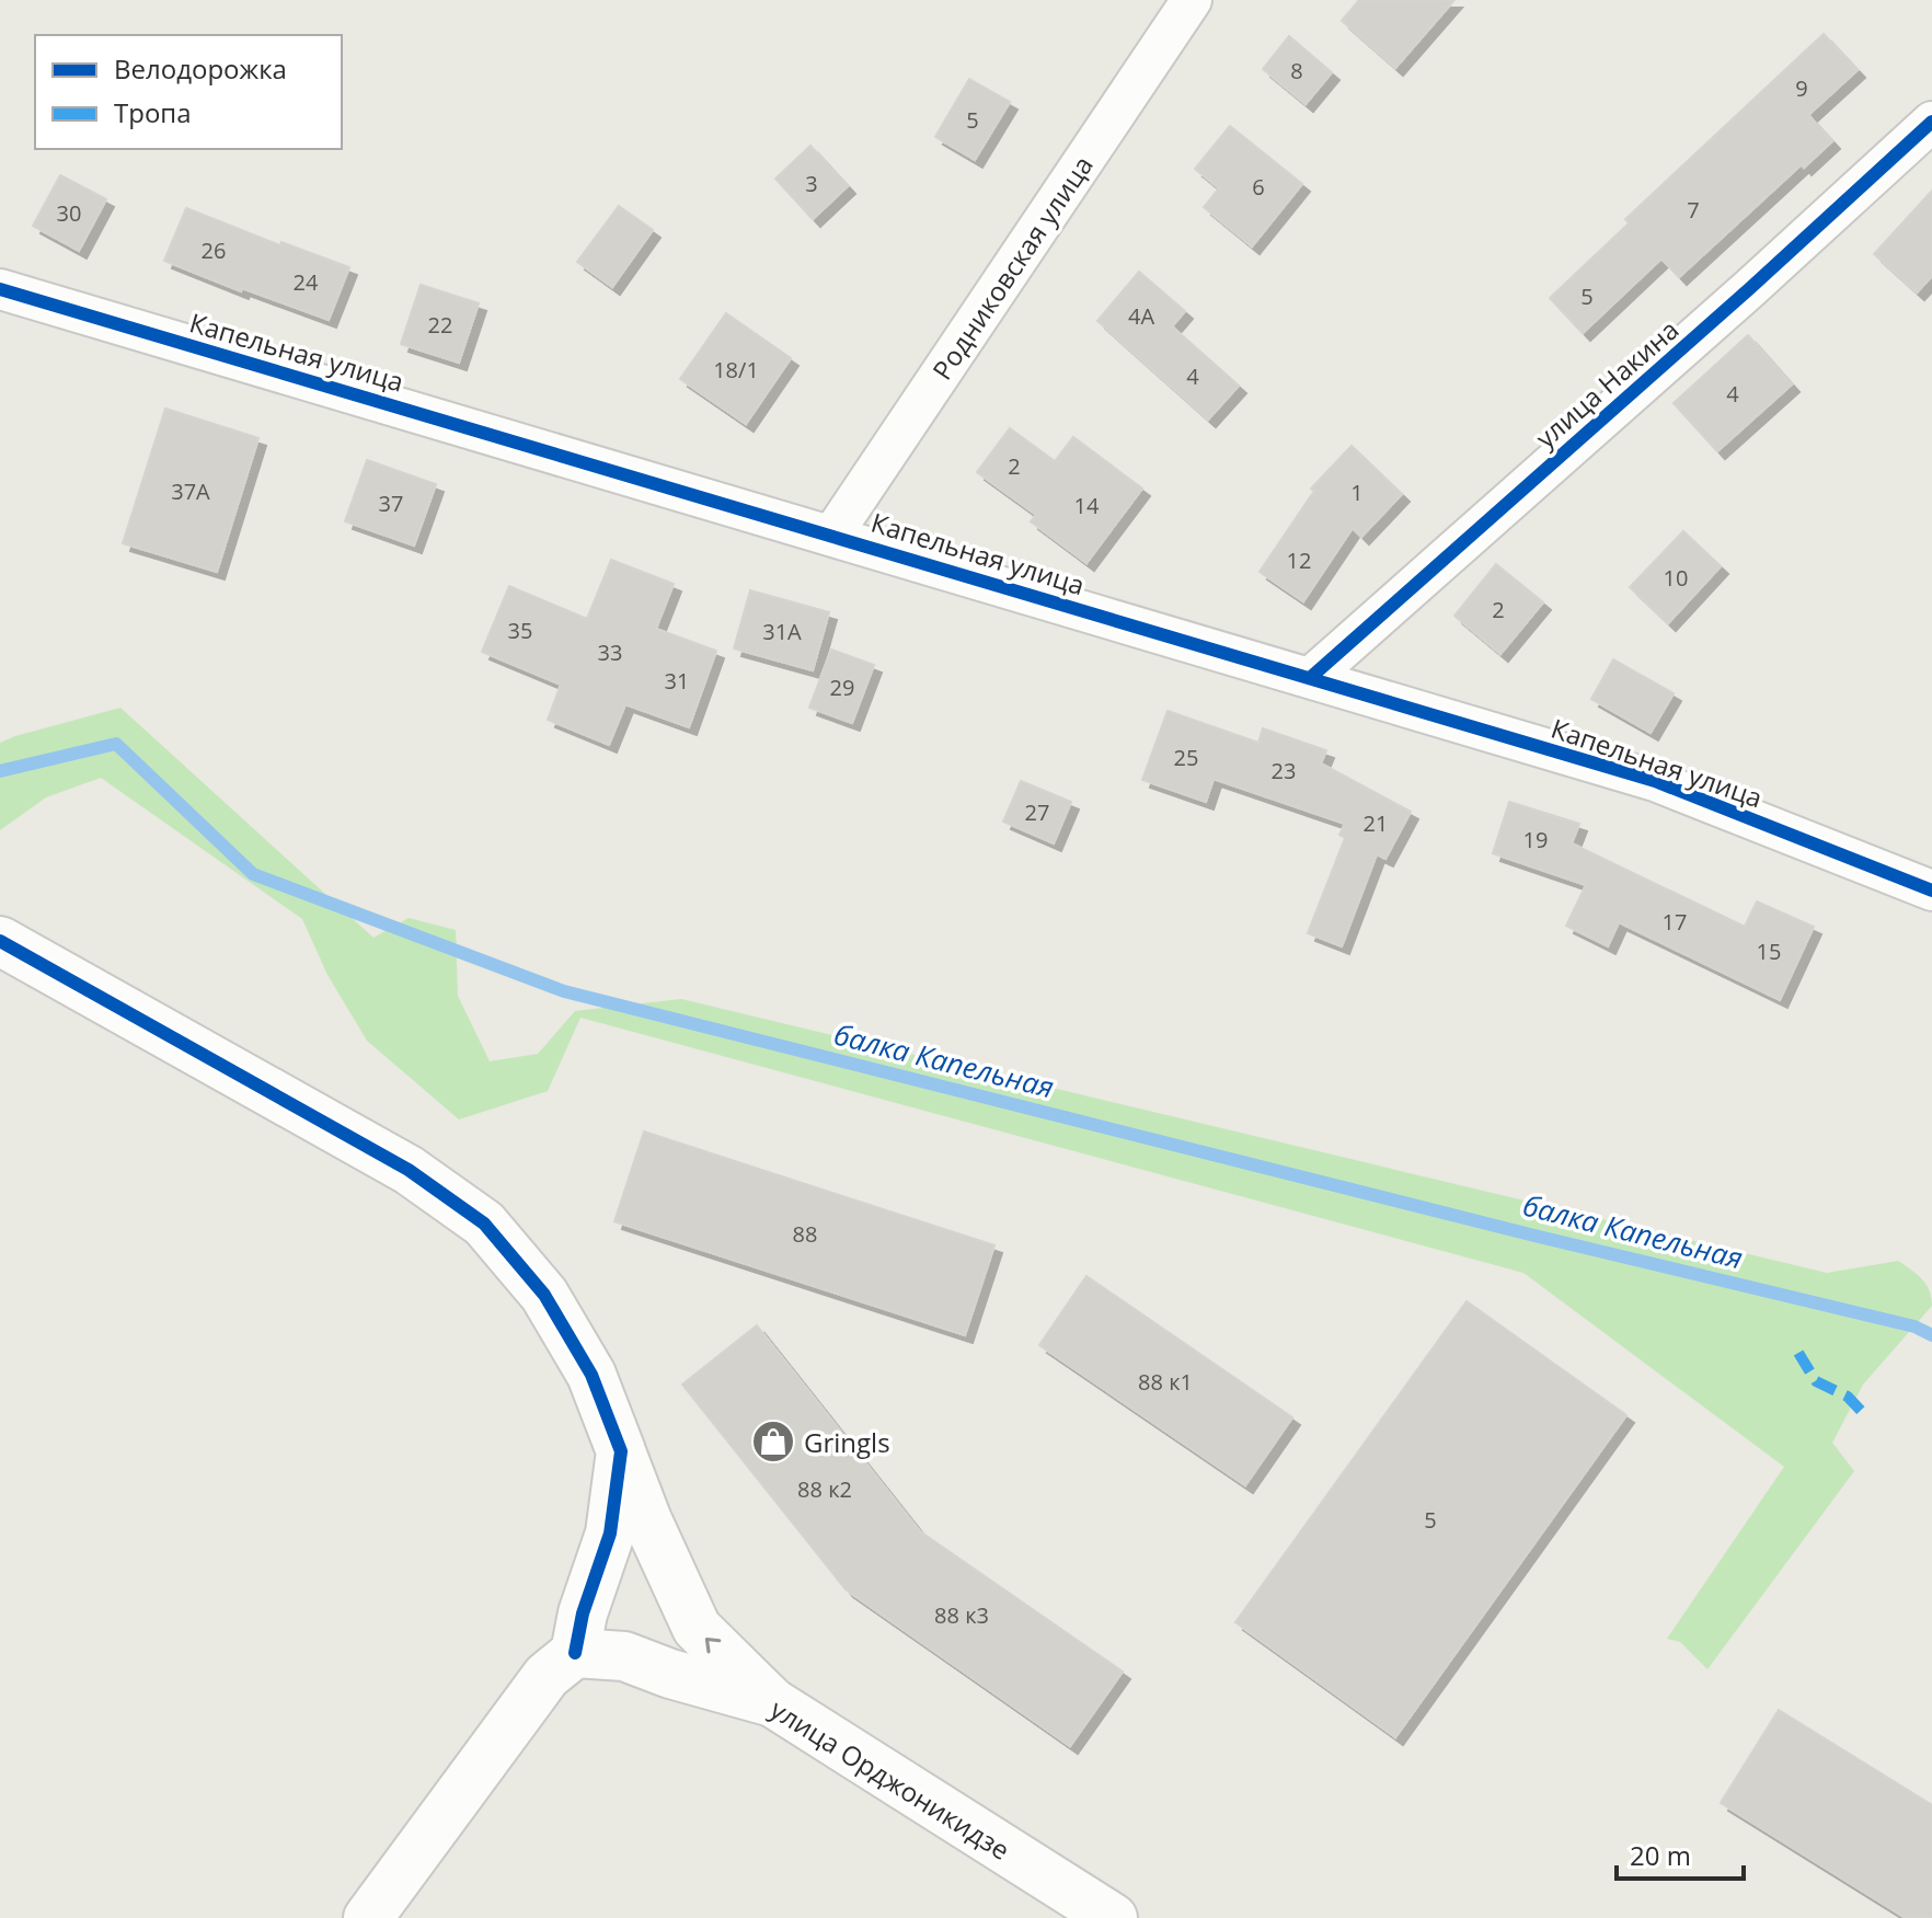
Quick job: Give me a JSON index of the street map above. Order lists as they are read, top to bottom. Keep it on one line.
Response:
{"streets":{"street":["Родниковская улица","Капельная улица","улица Накина","улица Орджоникидзе"]},"crossings":[["Родниковская улица","Капельная улица"],["Капельная улица","улица Накина"]],"water":["балка Капельная"],"places":{"shop":["Gringls"]},"house_numbers":["8","9","5","3","6","7","30","26","24","5","4А","22","18/1","4","4","2","37А","1","37","14","12","10","2","35","31А","33","31","29","25","23","27","21","19","17","15","88","88 к1","88 к2","5","88 к3"],"legend":["Велодорожка","Тропа"],"scale_bar":"20 m"}
